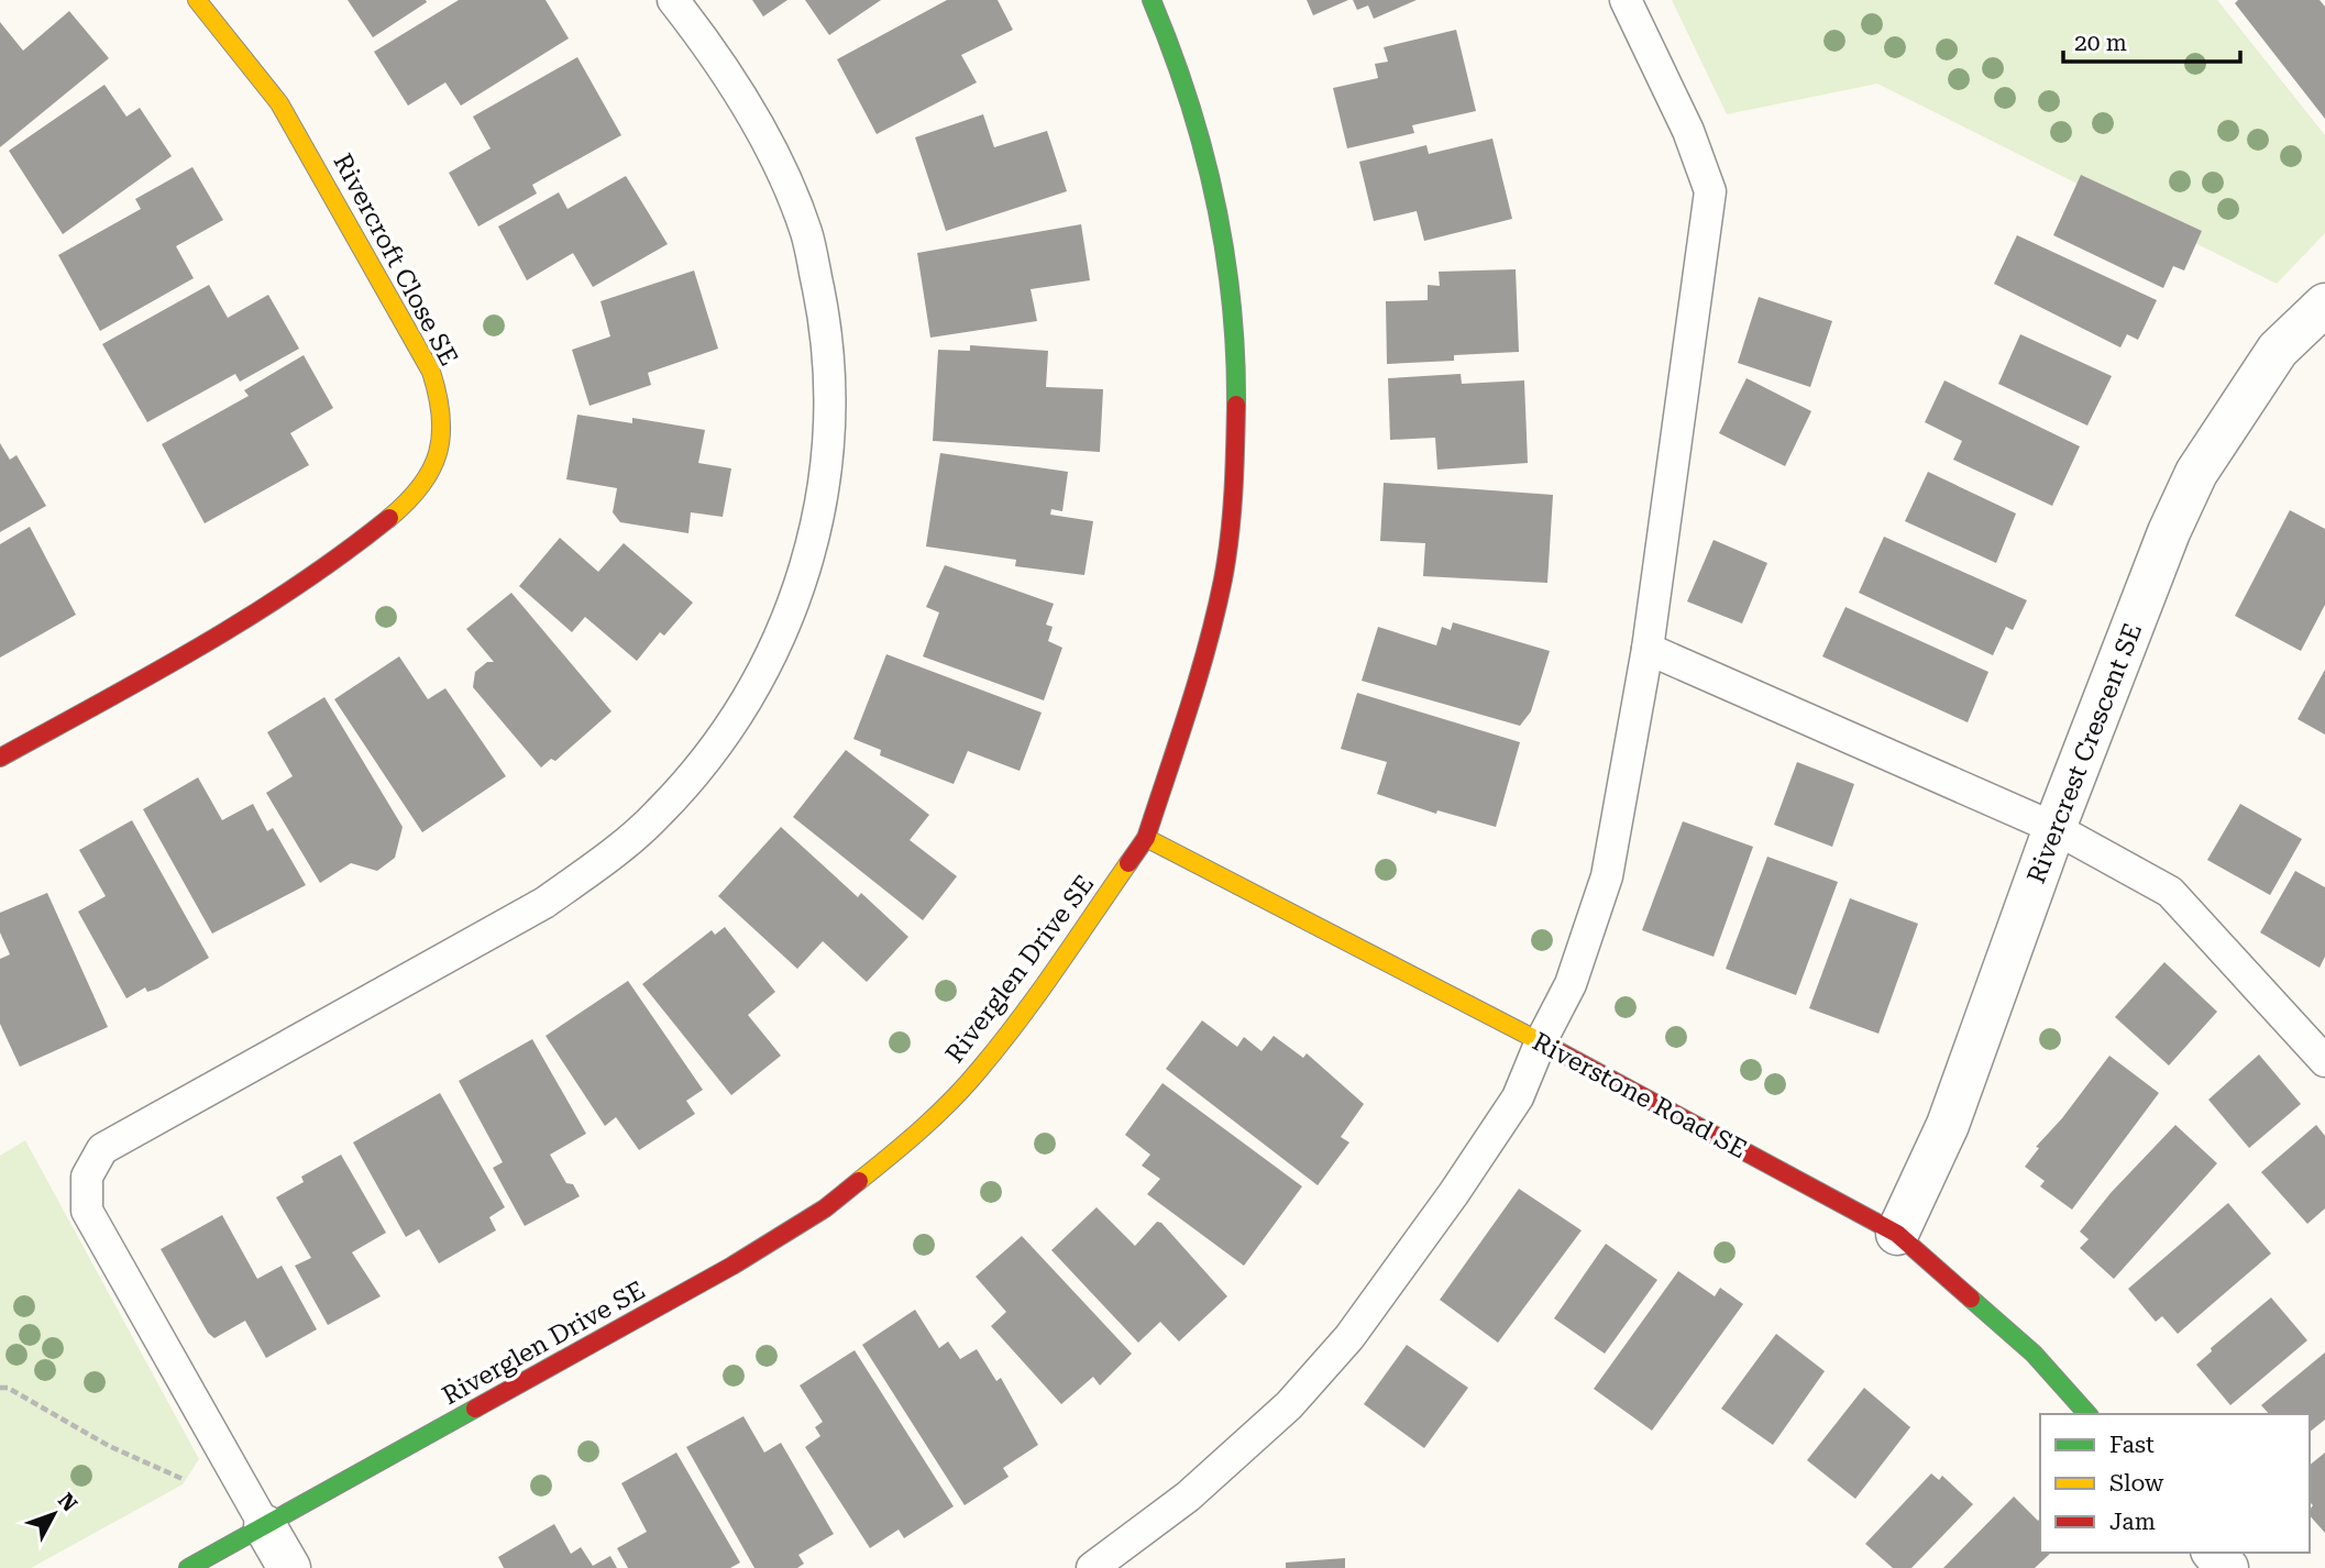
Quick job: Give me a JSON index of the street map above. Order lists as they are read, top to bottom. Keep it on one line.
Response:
{"streets":{"street":["Rivercroft Close SE","Rivercrest Crescent SE","Riverglen Drive SE","Riverstone Road SE"]},"crossings":[["Rivercrest Crescent SE","Riverstone Road SE"],["Riverglen Drive SE","Riverstone Road SE"]],"legend":["Fast","Slow","Jam"],"scale_bar":"20 m","north":"top right"}
